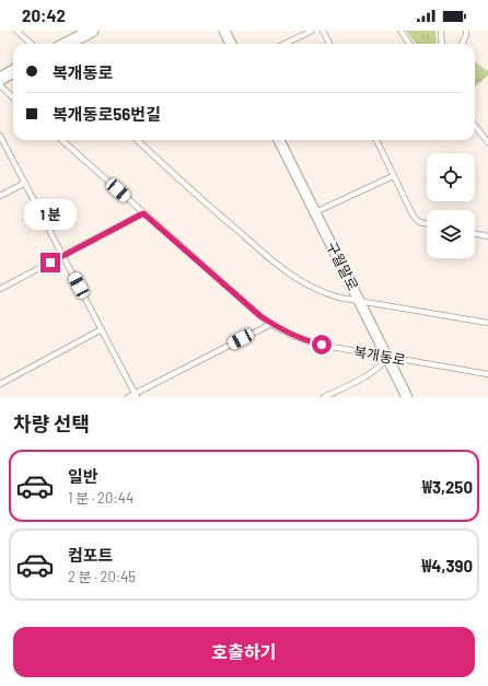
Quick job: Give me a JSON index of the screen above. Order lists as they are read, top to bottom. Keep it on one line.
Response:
{"streets":{"street":["구월말로"],"lane":["복개동로"]},"crossings":[["구월말로","복개동로"]],"page":{"status":"20:42","banner":["복개동로","복개동로56번길"],"bubble":"1 분","heading":"차량 선택","list":[{"name":"일반","note":"1 분 · 20:44","value":"₩3,250"},{"name":"컴포트","note":"2 분 · 20:45","value":"₩4,390"}],"buttons":"호출하기"}}
